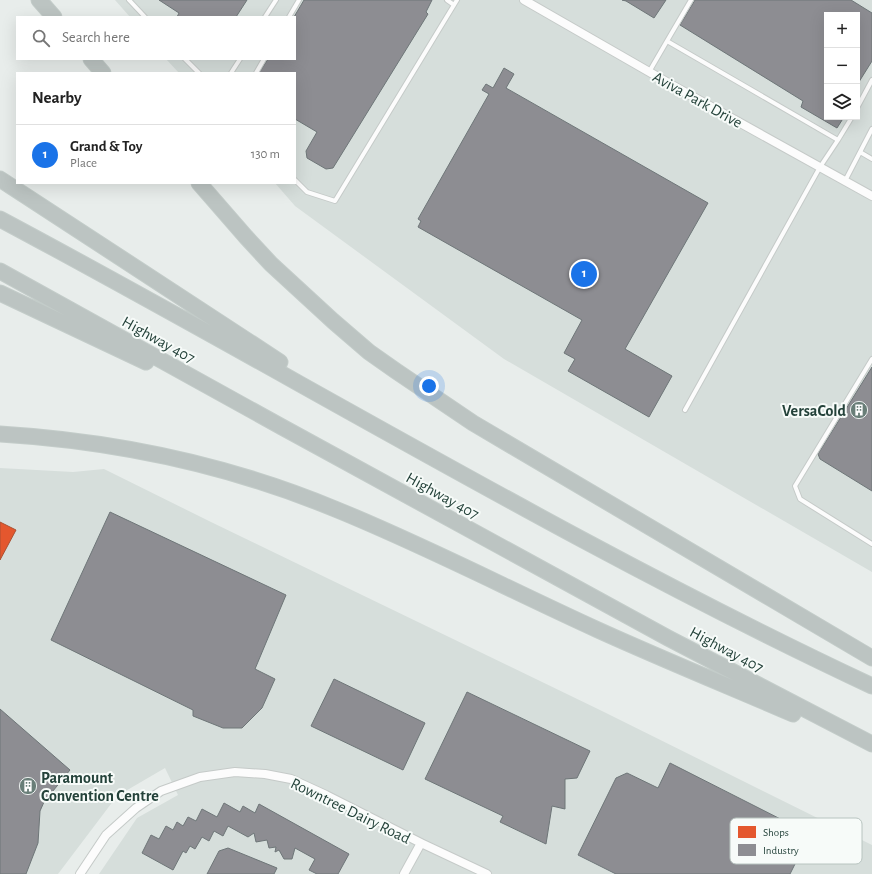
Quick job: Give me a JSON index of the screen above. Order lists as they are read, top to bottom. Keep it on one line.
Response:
{"streets":{"highway":["Highway 407"],"street":["Aviva Park Drive","Rowntree Dairy Road"]},"places":{"building":["VersaCold","Paramount Convention Centre"]},"legend":["Shops","Industry"],"page":{"map_buttons":["+","−"],"search":"Search here","heading":"Nearby","list":[{"mark":"1","name":"Grand & Toy","note":"Place","value":"130 m"}],"pins":"1"}}
